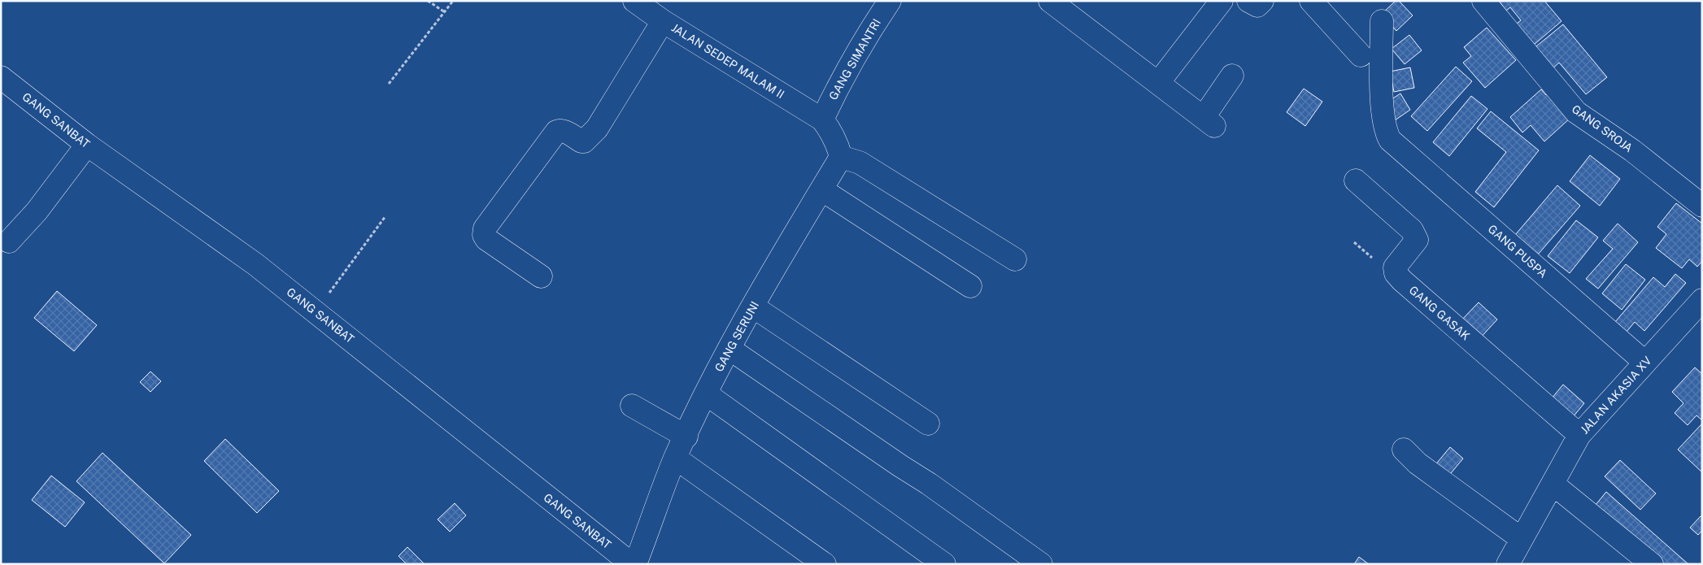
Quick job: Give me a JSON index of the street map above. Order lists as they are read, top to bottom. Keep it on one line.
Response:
{"streets":{"street":["GANG SIMANTRI","JALAN SEDEP MALAM II","GANG SANBAT","GANG SROJA","GANG PUSPA","GANG GASAK","GANG SERUNI","JALAN AKASIA XV"]},"crossings":[["GANG SIMANTRI","JALAN SEDEP MALAM II"],["GANG SANBAT","GANG SERUNI"],["GANG PUSPA","JALAN AKASIA XV"],["GANG GASAK","JALAN AKASIA XV"]]}
